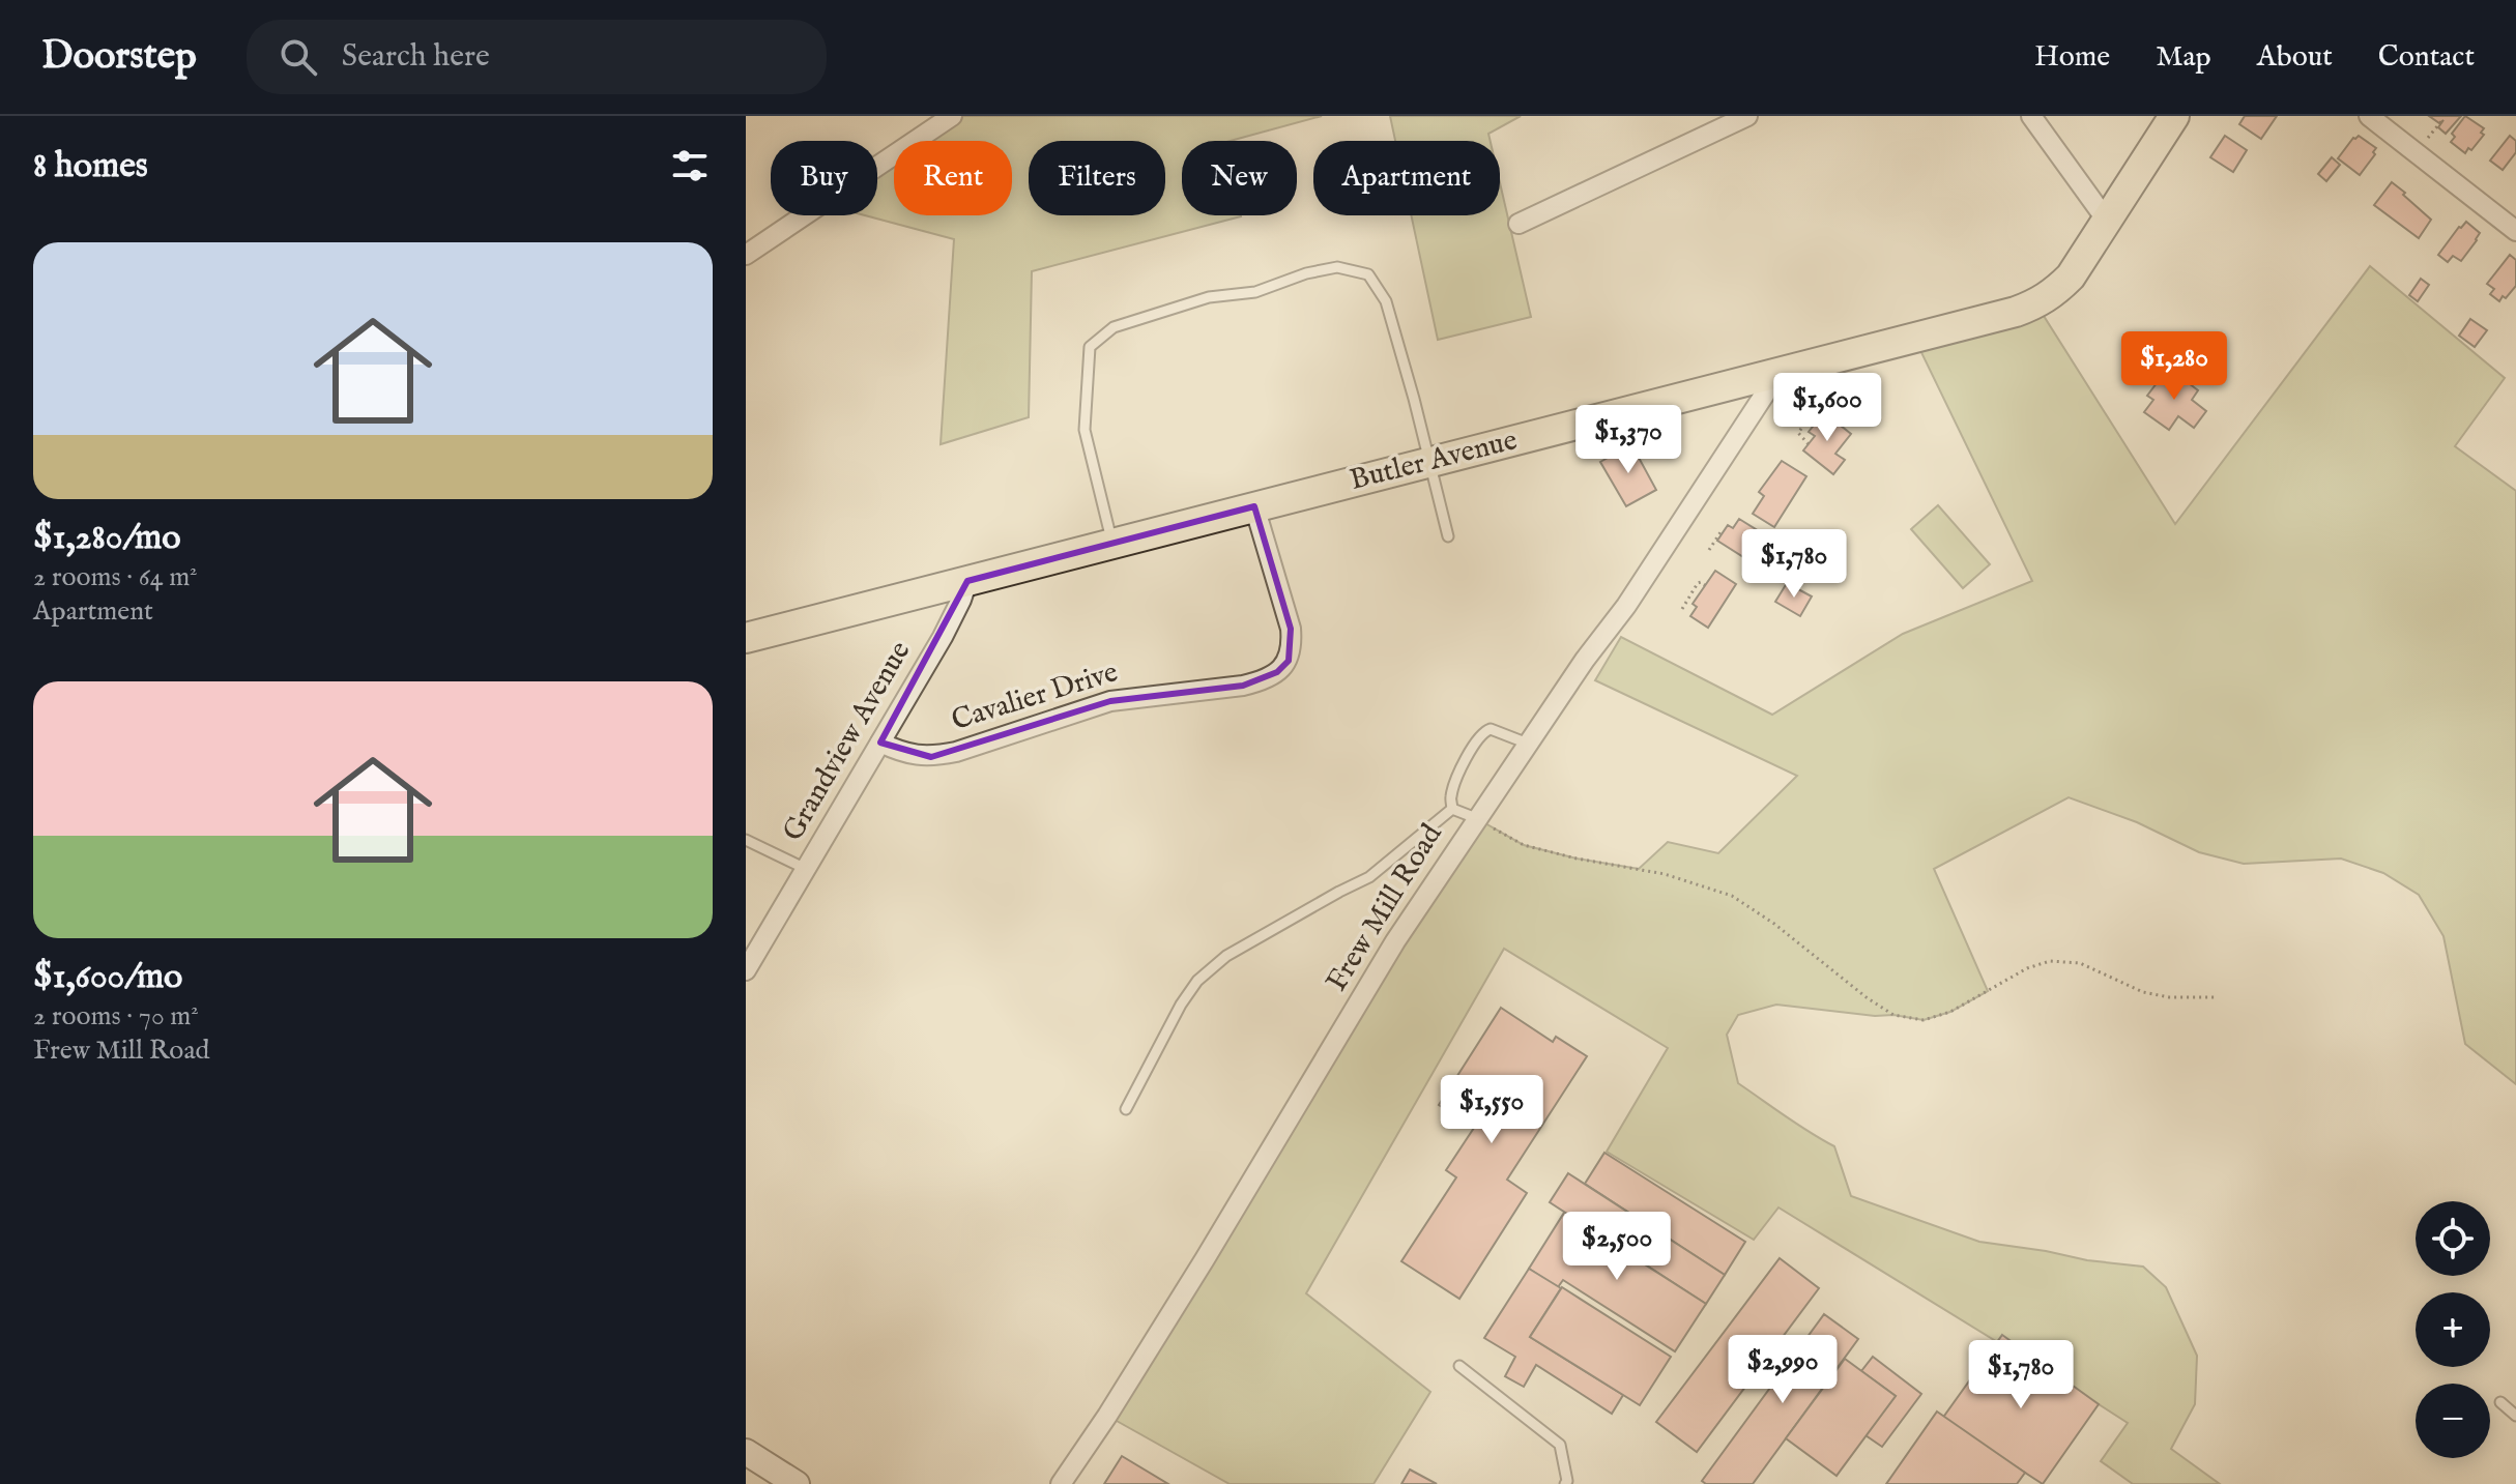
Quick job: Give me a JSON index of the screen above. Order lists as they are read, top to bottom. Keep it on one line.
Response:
{"streets":{"main road":["Butler Avenue"],"street":["Cavalier Drive","Grandview Avenue","Frew Mill Road"]},"crossings":[["Butler Avenue","Cavalier Drive"],["Butler Avenue","Grandview Avenue"],["Butler Avenue","Frew Mill Road"],["Cavalier Drive","Grandview Avenue"]],"page":{"header":"Doorstep","search":"Search here","nav":["Home","Map","About","Contact"],"heading":"8 homes","chip":["Buy","Rent","Filters","New","Apartment"],"list":[{"name":"$1,280/mo","note":"2 rooms · 64 m² · Apartment"},{"name":"$1,600/mo","note":"2 rooms · 70 m² · Frew Mill Road"}],"price":["$1,280","$1,600","$1,370","$1,780","$1,550","$2,500","$2,990","$1,780"],"map_buttons":["+","−"]}}
